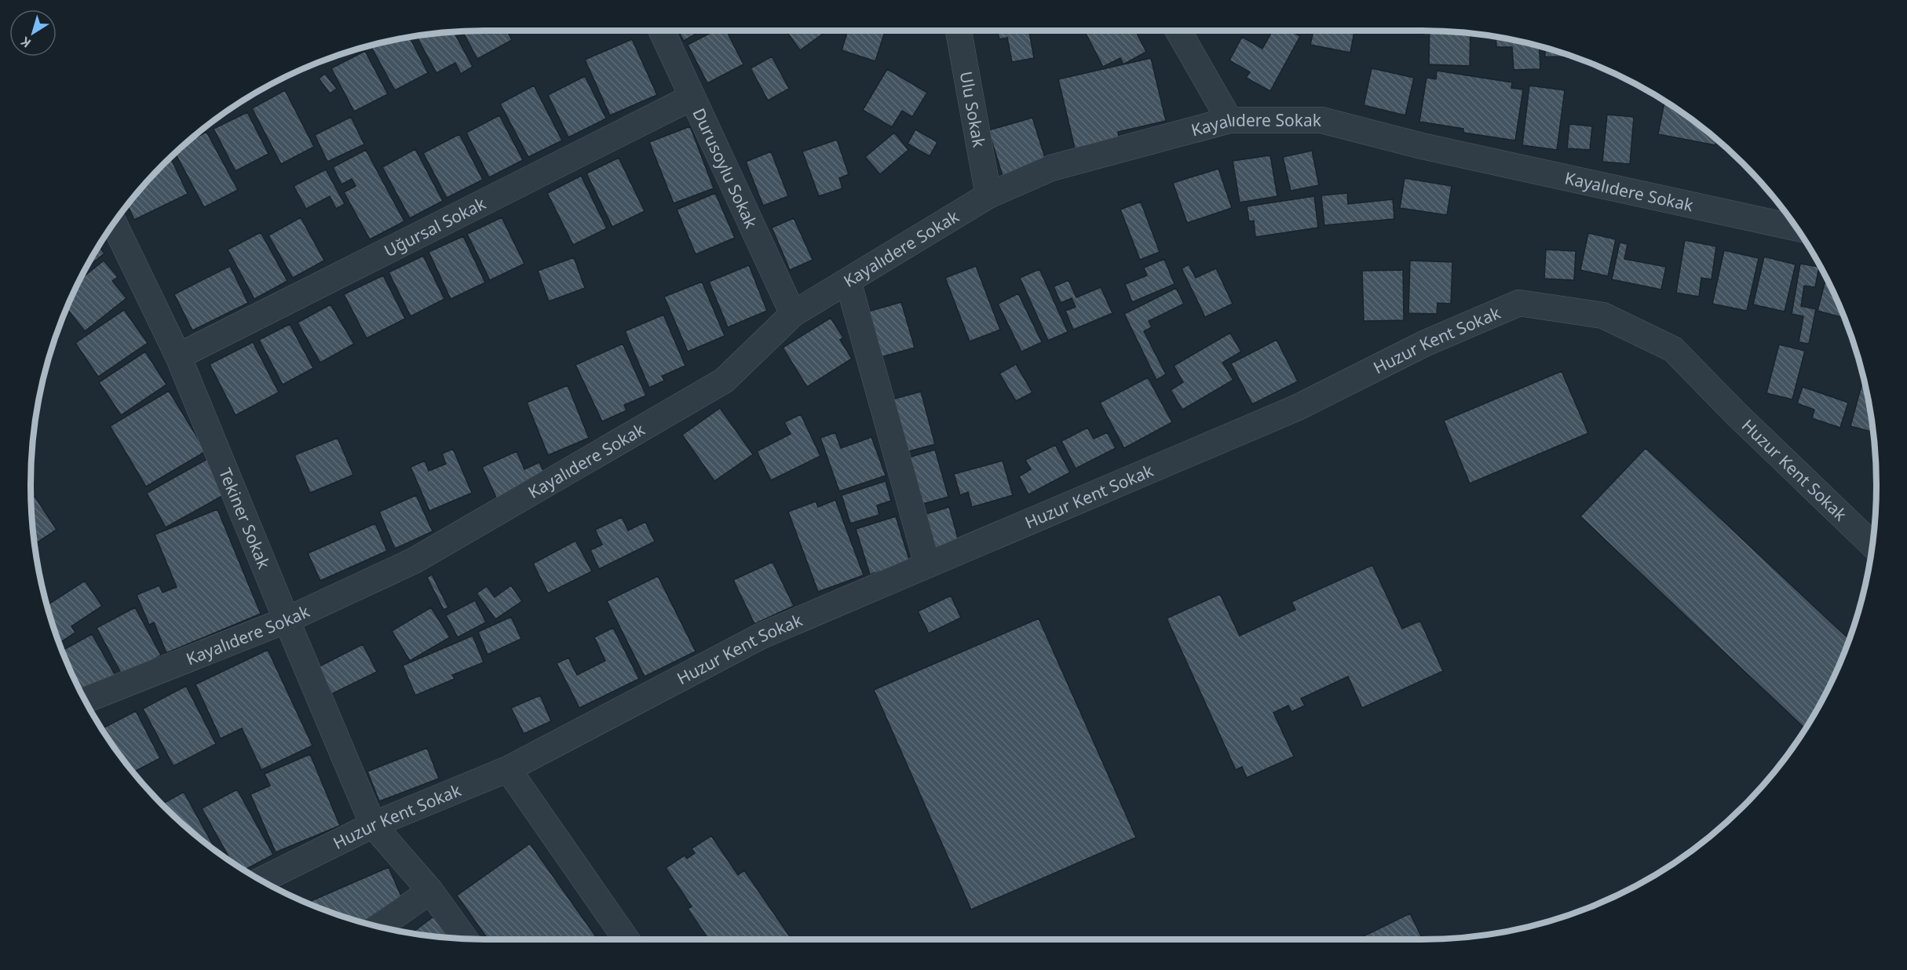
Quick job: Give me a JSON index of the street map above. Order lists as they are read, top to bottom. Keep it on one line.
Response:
{"streets":{"street":["Ulu Sokak","Kayalıdere Sokak","Durusoylu Sokak","Uğursal Sokak","Huzur Kent Sokak","Tekiner Sokak"]},"crossings":[["Ulu Sokak","Kayalıdere Sokak"],["Kayalıdere Sokak","Durusoylu Sokak"],["Kayalıdere Sokak","Tekiner Sokak"],["Durusoylu Sokak","Uğursal Sokak"],["Uğursal Sokak","Tekiner Sokak"],["Huzur Kent Sokak","Tekiner Sokak"]],"north":"bottom left"}
